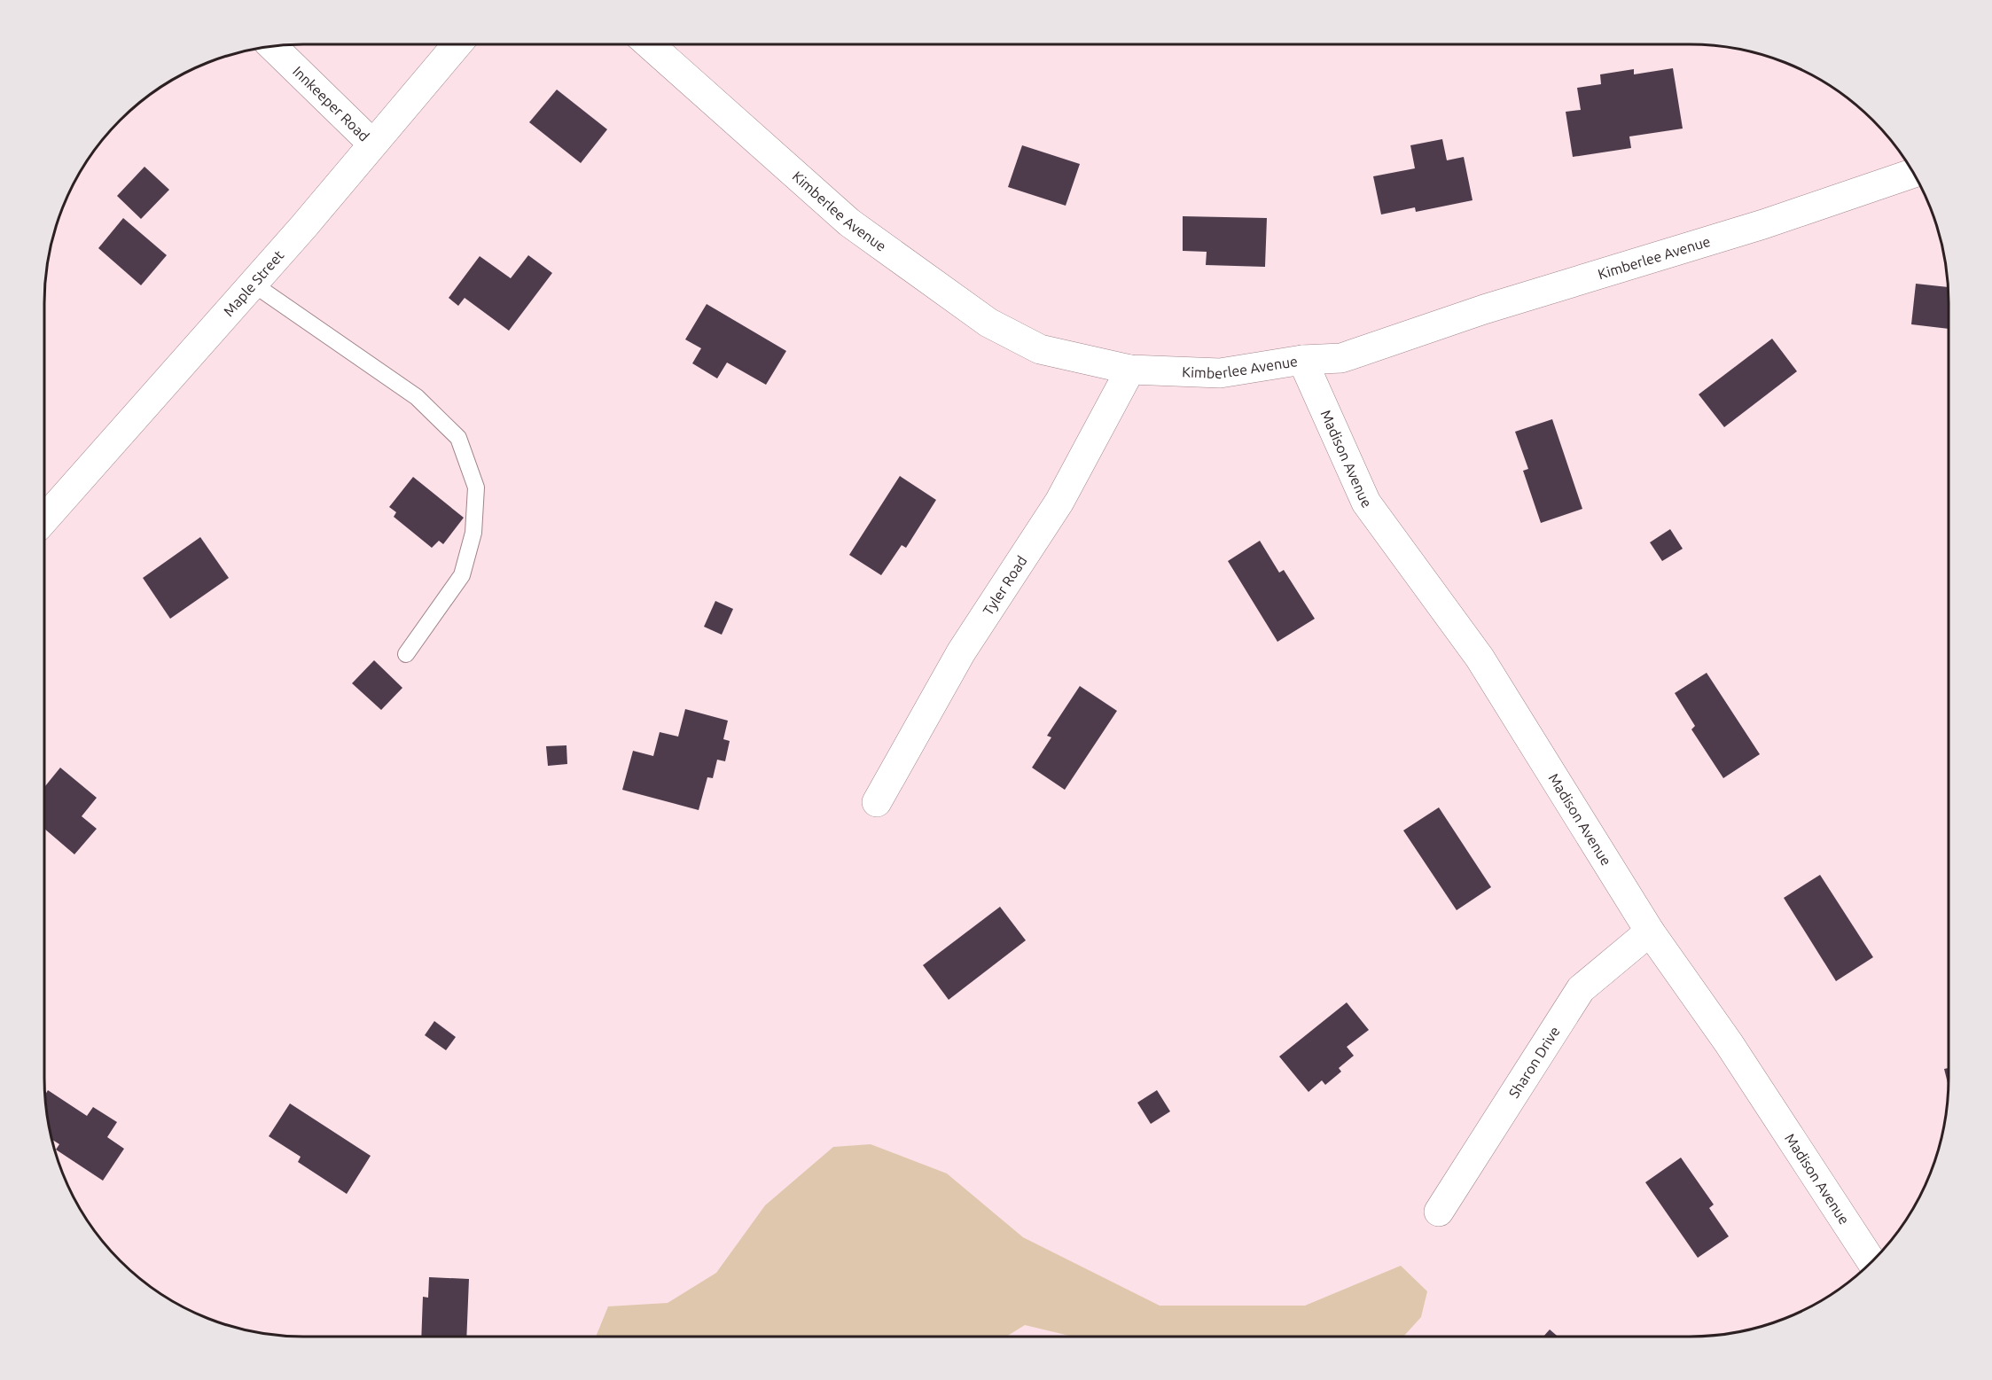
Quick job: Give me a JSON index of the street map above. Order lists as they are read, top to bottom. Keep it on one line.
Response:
{"streets":{"street":["Innkeeper Road","Kimberlee Avenue","Maple Street","Madison Avenue","Tyler Road","Sharon Drive"]},"crossings":[["Innkeeper Road","Maple Street"],["Kimberlee Avenue","Madison Avenue"],["Kimberlee Avenue","Tyler Road"],["Madison Avenue","Sharon Drive"]]}
